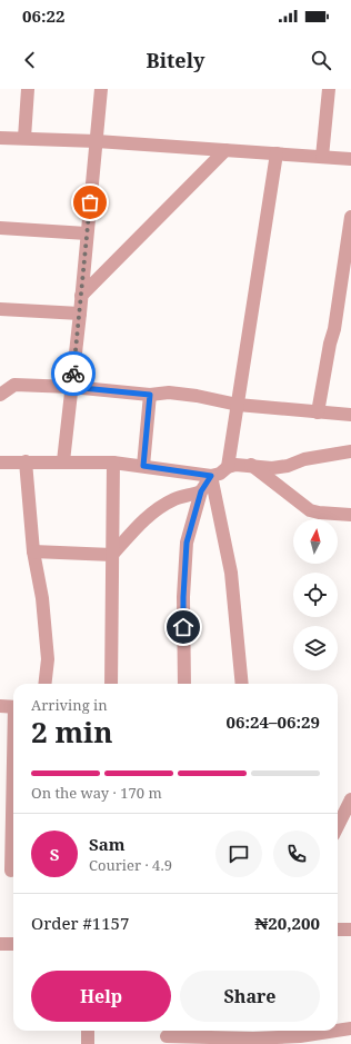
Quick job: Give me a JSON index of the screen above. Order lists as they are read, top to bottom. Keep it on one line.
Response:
{"north":"top","page":{"status":"06:22","header":"Bitely","heading":["2 min","Arriving in","06:24–06:29"],"panel":["Sam","Courier · 4.9","Order #1157","₦20,200"],"bar":"On the way · 170 m","round":"S","buttons":["Help","Share"]}}
